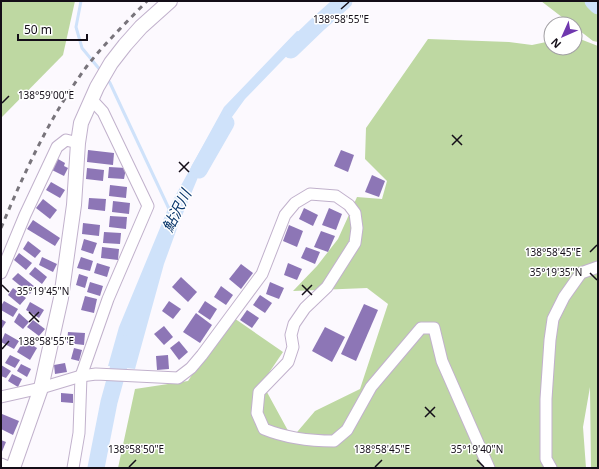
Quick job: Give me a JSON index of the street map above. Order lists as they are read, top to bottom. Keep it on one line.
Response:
{"water":["鮎沢川"],"scale_bar":"50 m","north":"bottom left","coordinates":["138°58'55\"E","138°59'00\"E","138°58'45\"E","35°19'35\"N","35°19'45\"N","138°58'50\"E","35°19'40\"N"]}
